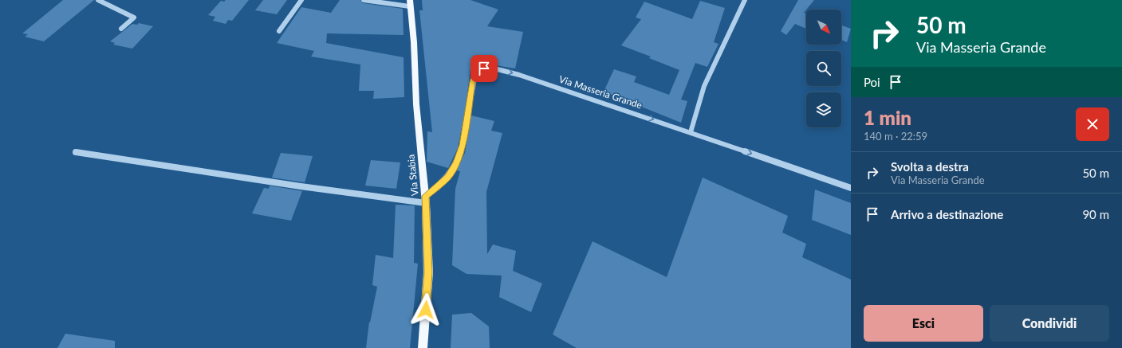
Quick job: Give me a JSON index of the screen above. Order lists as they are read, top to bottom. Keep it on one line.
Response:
{"streets":{"main road":["Via Stabia"],"street":["Via Masseria Grande"]},"crossings":[["Via Masseria Grande","Via Stabia"]],"north":"bottom right","page":{"turn":["50 m","Via Masseria Grande"],"then":"Poi","heading":["1 min","140 m · 22:59"],"list":[{"name":"Svolta a destra","note":"Via Masseria Grande","value":"50 m"},{"name":"Arrivo a destinazione","value":"90 m"}],"buttons":["Esci","Condividi"]}}
